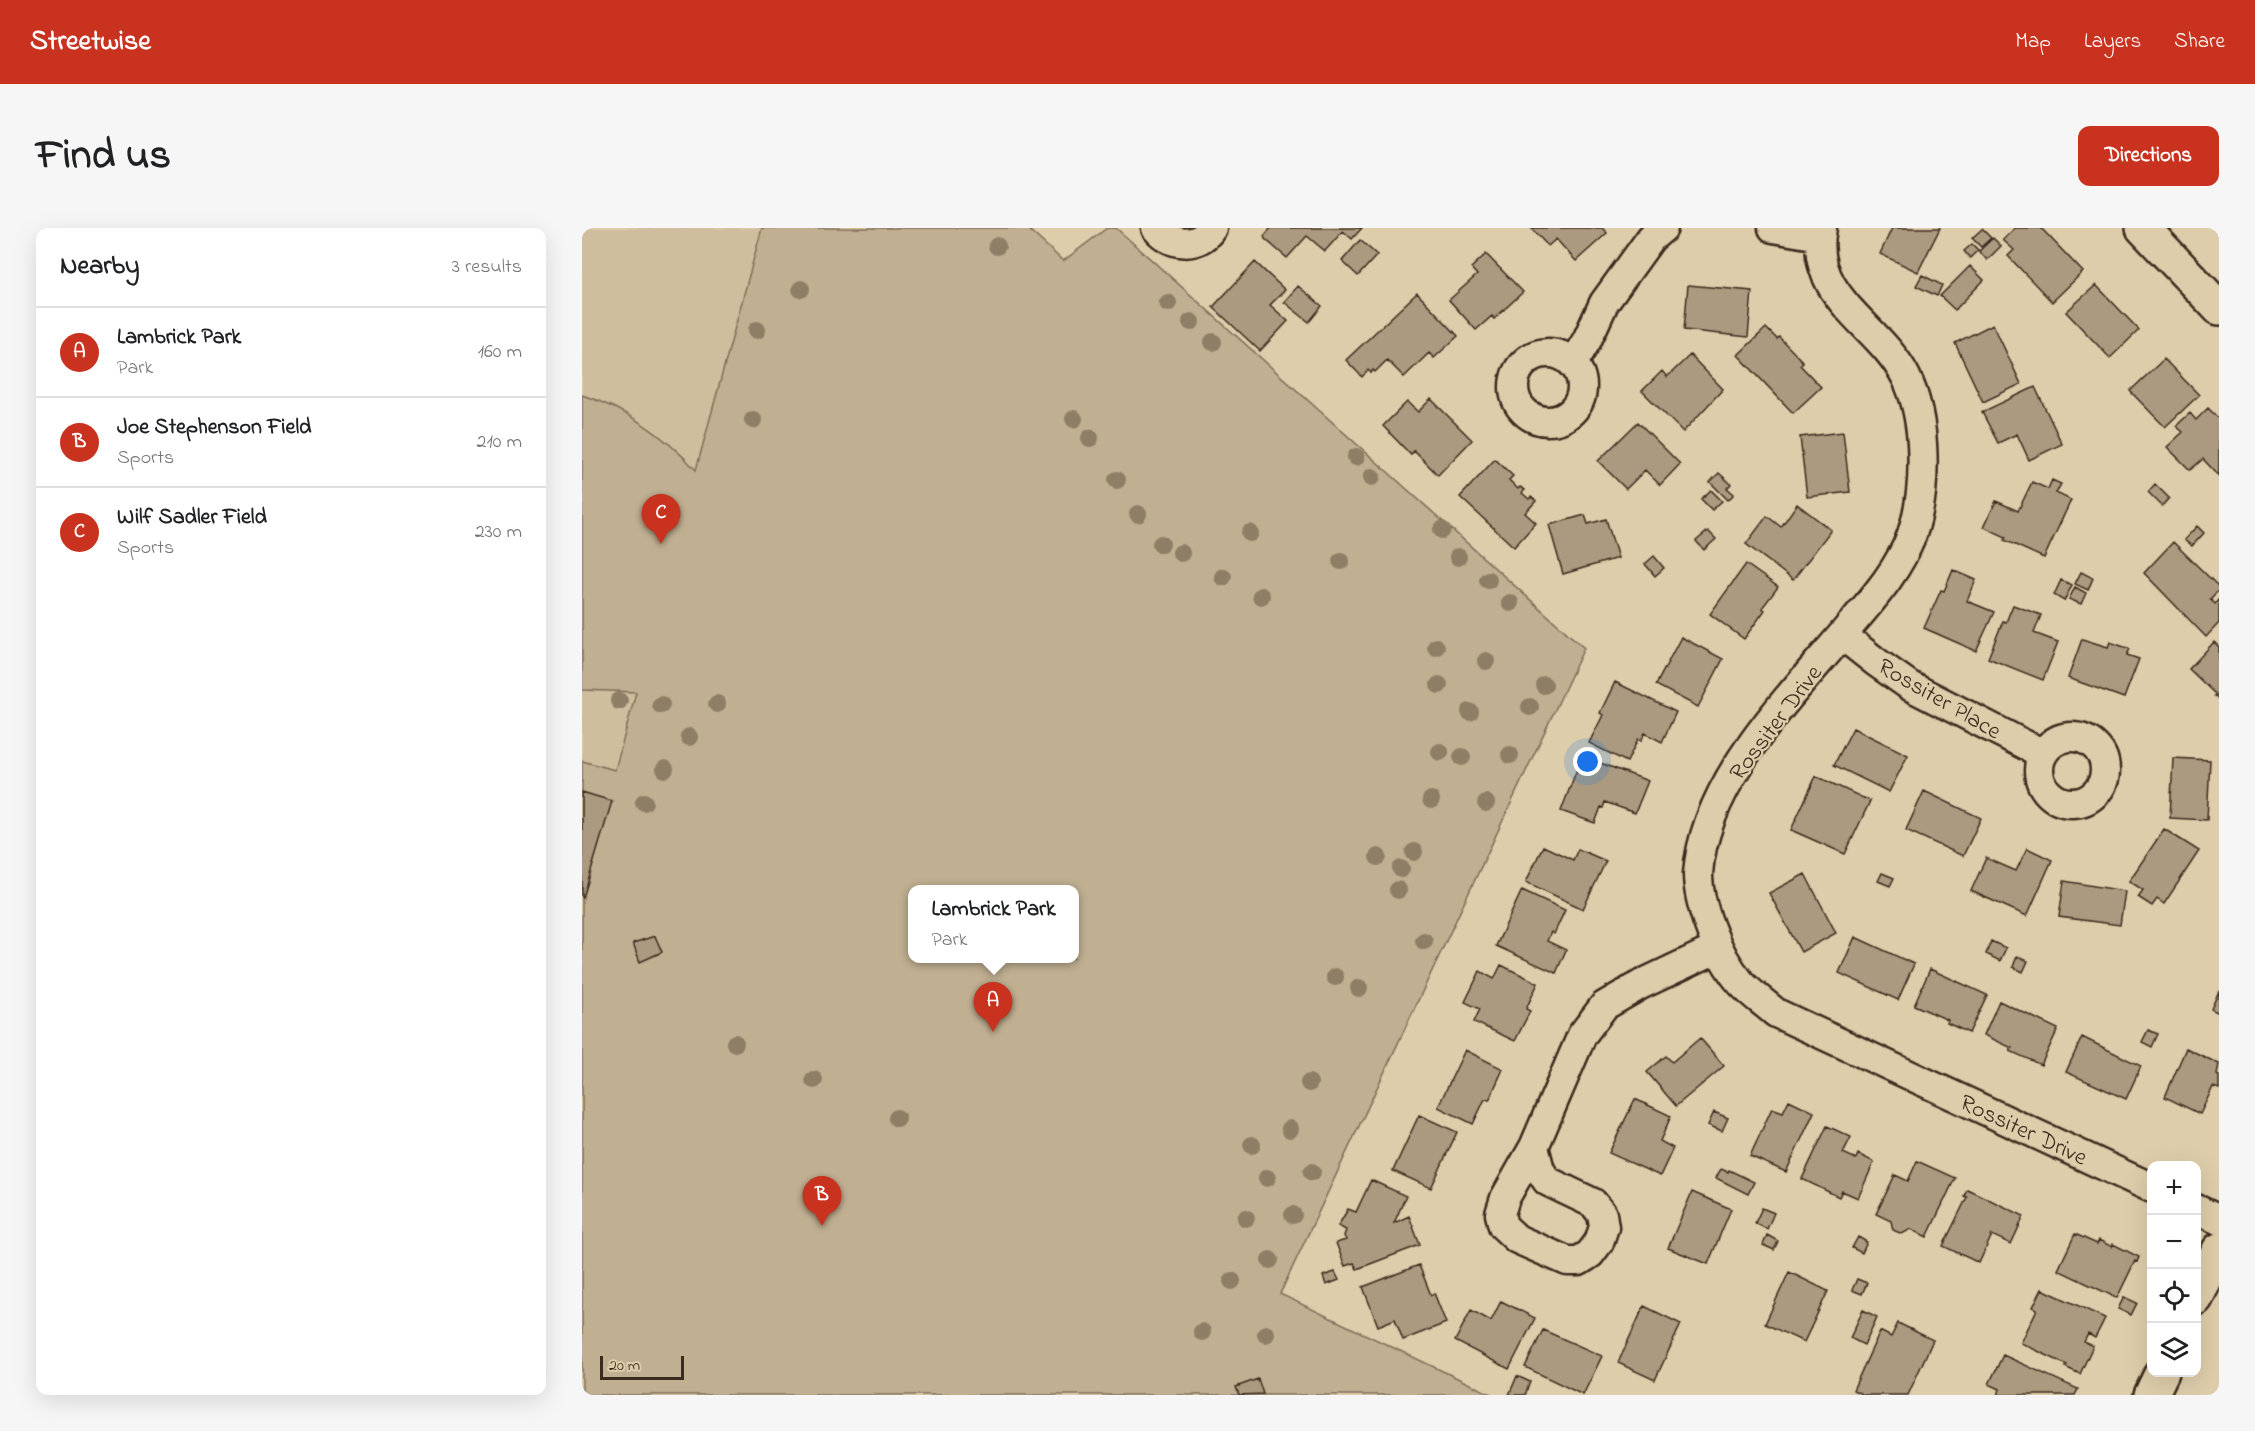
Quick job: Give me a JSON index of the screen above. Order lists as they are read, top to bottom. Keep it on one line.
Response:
{"streets":{"street":["Rossiter Place","Rossiter Drive"]},"crossings":[["Rossiter Place","Rossiter Drive"]],"scale_bar":"20 m","page":{"header":"Streetwise","nav":["Map","Layers","Share"],"title":"Find us","buttons":"Directions","heading":["Nearby","3 results"],"list":[{"mark":"A","name":"Lambrick Park","note":"Park","value":"160 m"},{"mark":"B","name":"Joe Stephenson Field","note":"Sports","value":"210 m"},{"mark":"C","name":"Wilf Sadler Field","note":"Sports","value":"230 m"}],"pins":["C","A","B"],"popup":["Lambrick Park","Park"],"map_buttons":["+","−"],"scale":"20 m"}}
